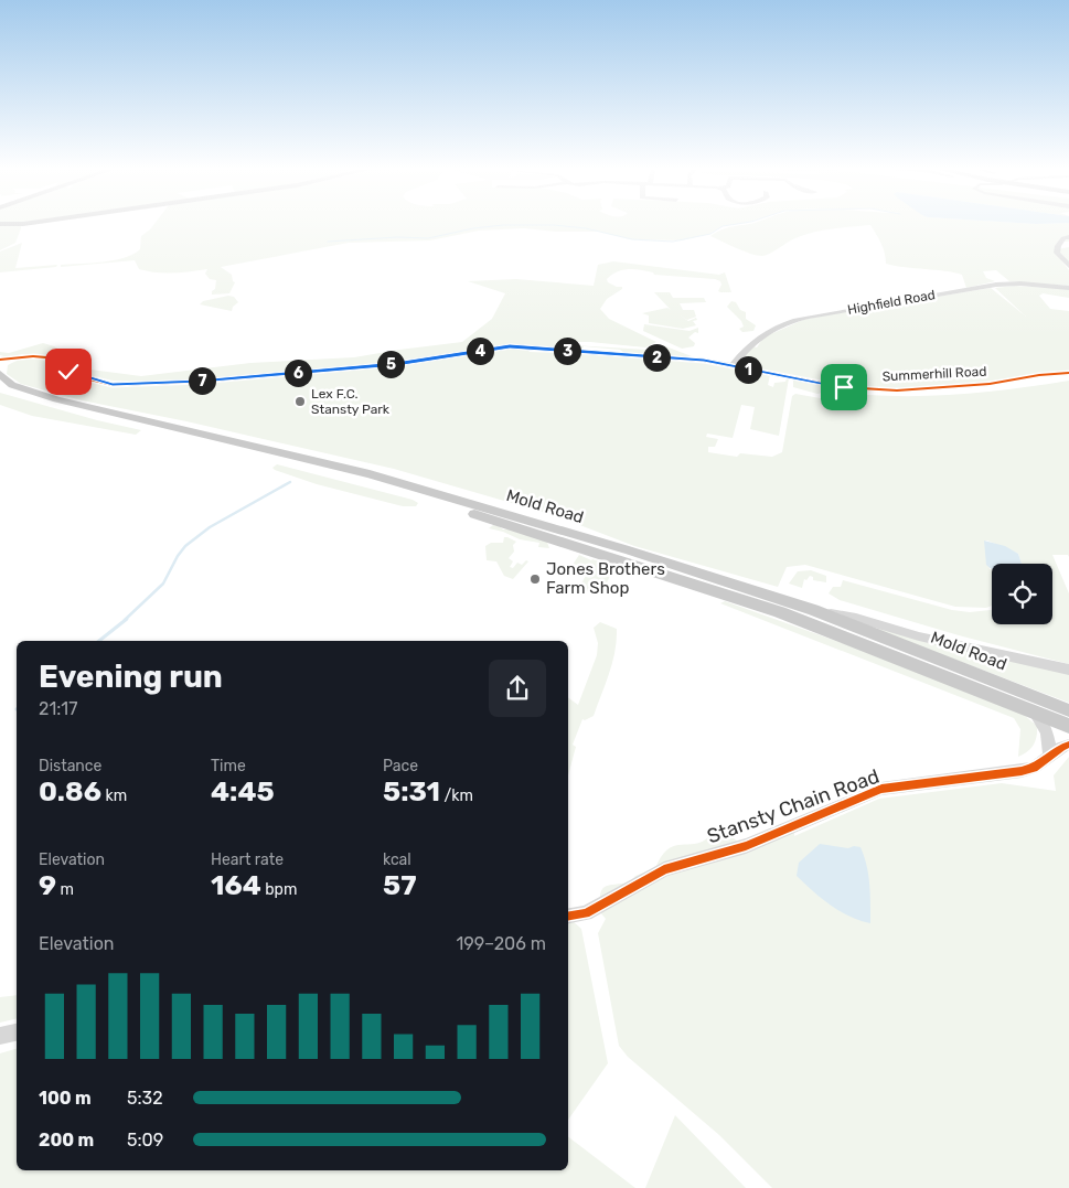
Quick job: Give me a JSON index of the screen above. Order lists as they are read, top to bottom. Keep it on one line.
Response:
{"streets":{"main road":["Mold Road"],"street":["Highfield Road","Summerhill Road","Stansty Chain Road"]},"crossings":[["Highfield Road","Summerhill Road"]],"places":["Lex F.C. Stansty Park","Jones Brothers Farm Shop"],"page":{"pins":["3","4","2","5","1","6","7"],"heading":["Evening run","21:17"],"stats":[["Distance","0.86 km"],["Time","4:45"],["Pace","5:31 /km"],["Elevation","9 m"],["Heart rate","164 bpm"],["kcal","57"]],"chart":["Elevation","199–206 m"],"list":[{"name":"100 m","note":"5:32"},{"name":"200 m","note":"5:09"}]}}
